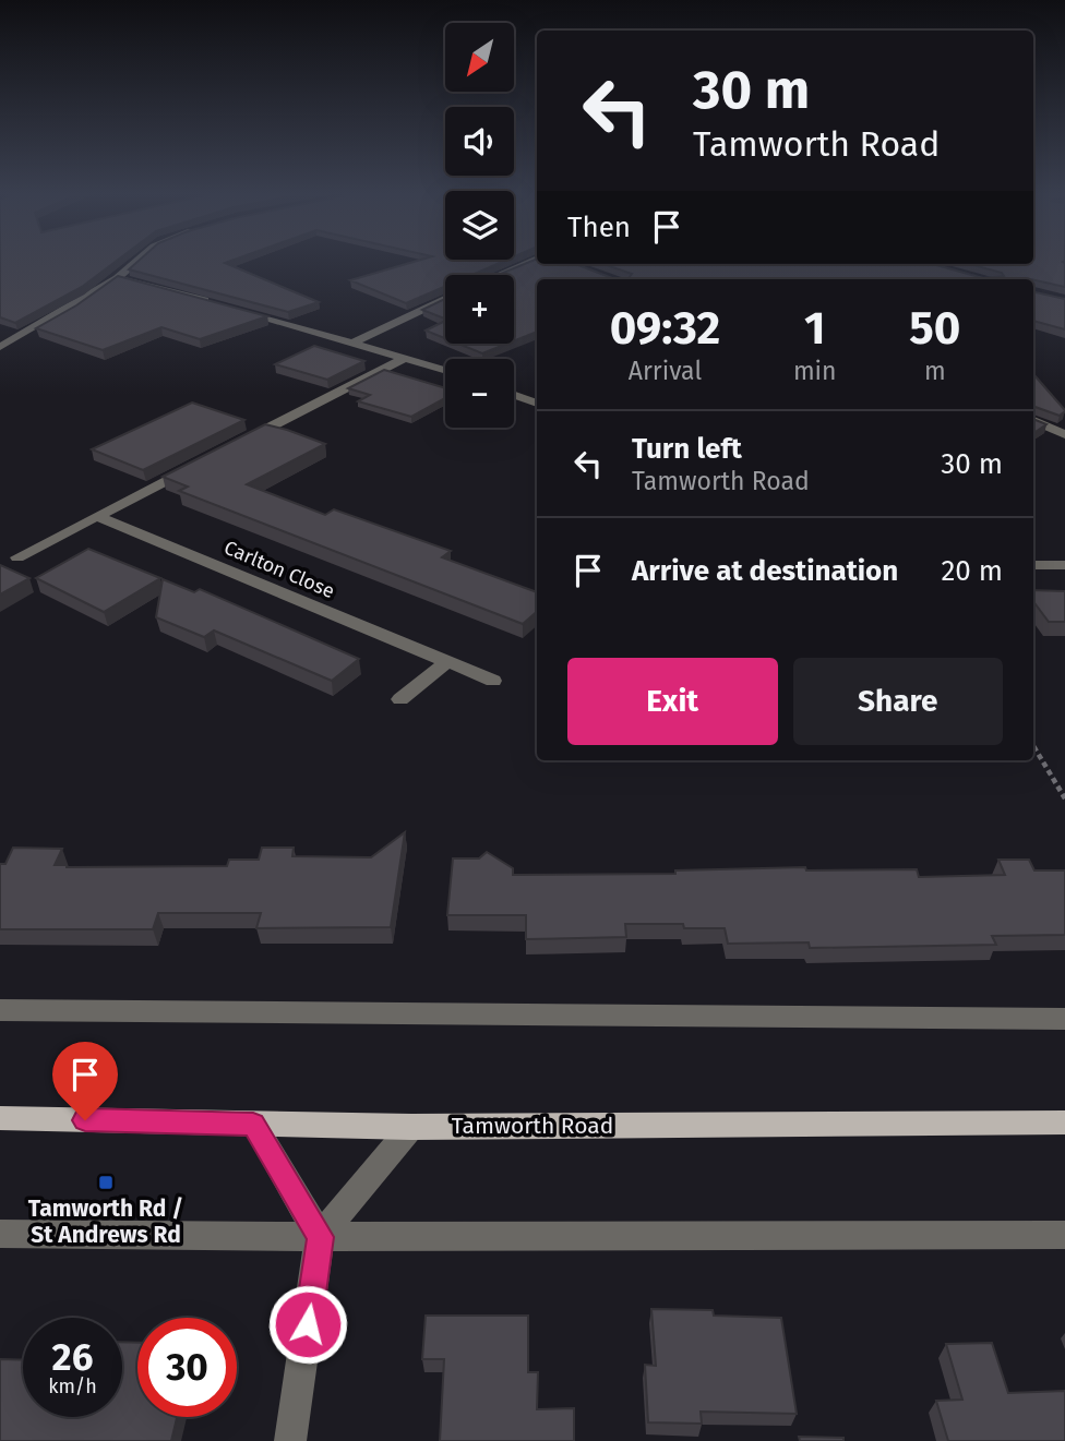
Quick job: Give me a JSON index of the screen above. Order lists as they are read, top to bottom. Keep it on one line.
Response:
{"streets":{"main road":["Tamworth Road"],"street":["Carlton Close"]},"places":{"transit":["Tamworth Rd / St Andrews Rd"]},"north":"bottom left","page":{"map_buttons":["+","−"],"turn":["30 m","Tamworth Road"],"then":"Then","eta":["09:32","Arrival","1","min","50","m"],"list":[{"name":"Turn left","note":"Tamworth Road","value":"30 m"},{"name":"Arrive at destination","value":"20 m"}],"buttons":["Exit","Share"],"speed":"26 km/h","limit":"30"}}
